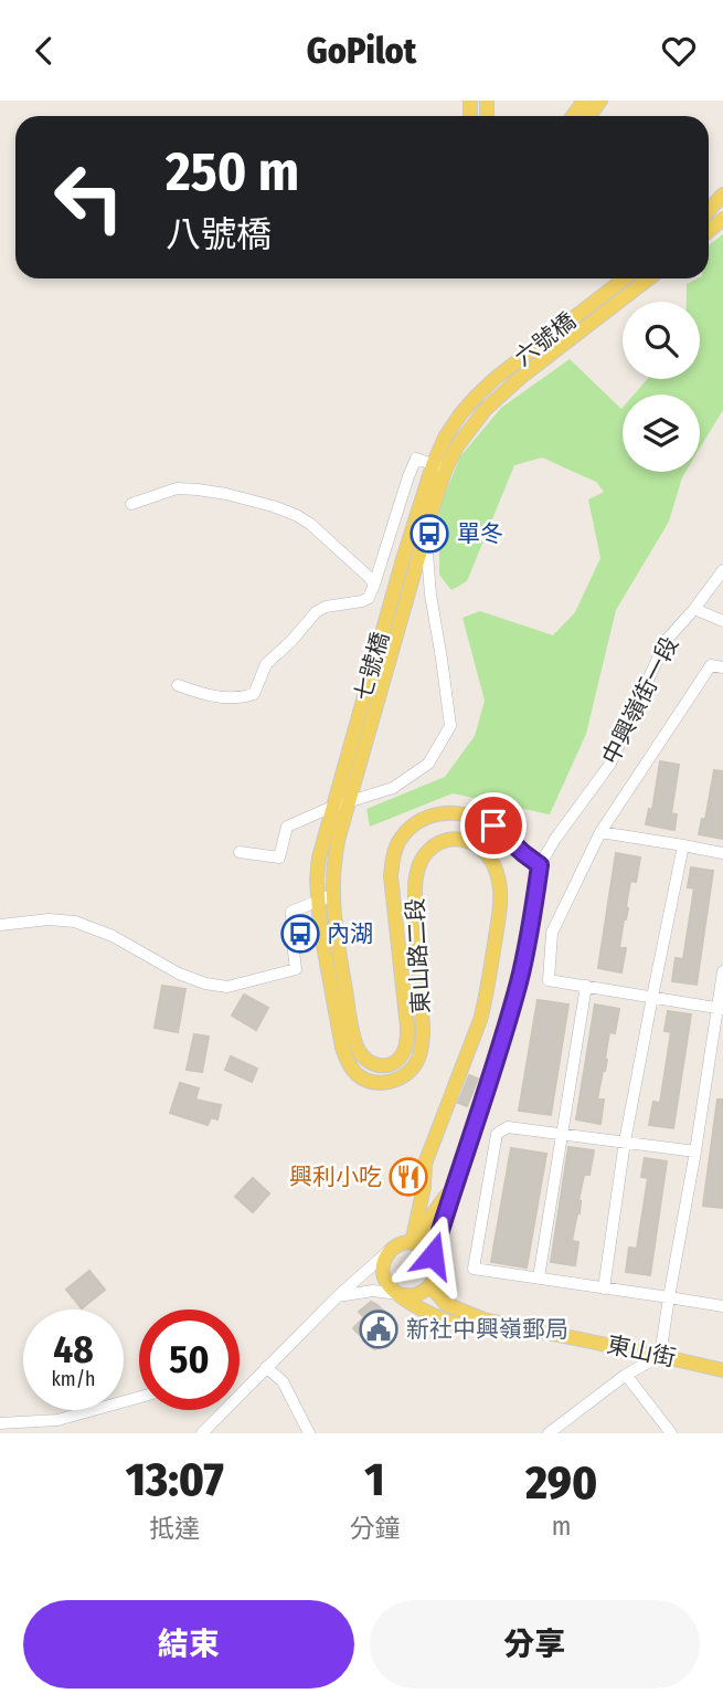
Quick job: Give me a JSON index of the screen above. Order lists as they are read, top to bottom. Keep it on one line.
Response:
{"streets":{"main road":["六號橋","七號橋","中興嶺街一段","東山路二段","東山街"]},"crossings":[["七號橋","東山路二段"],["中興嶺街一段","東山路二段"],["中興嶺街一段","東山街"],["東山路二段","東山街"]],"places":{"bus stop":["單冬","內湖"],"restaurant":["興利小吃"],"public building":["新社中興嶺郵局"]},"page":{"header":"GoPilot","turn":["250 m","八號橋"],"speed":"48 km/h","limit":"50","eta":["13:07","抵達","1","分鐘","290","m"],"buttons":["結束","分享"]}}
